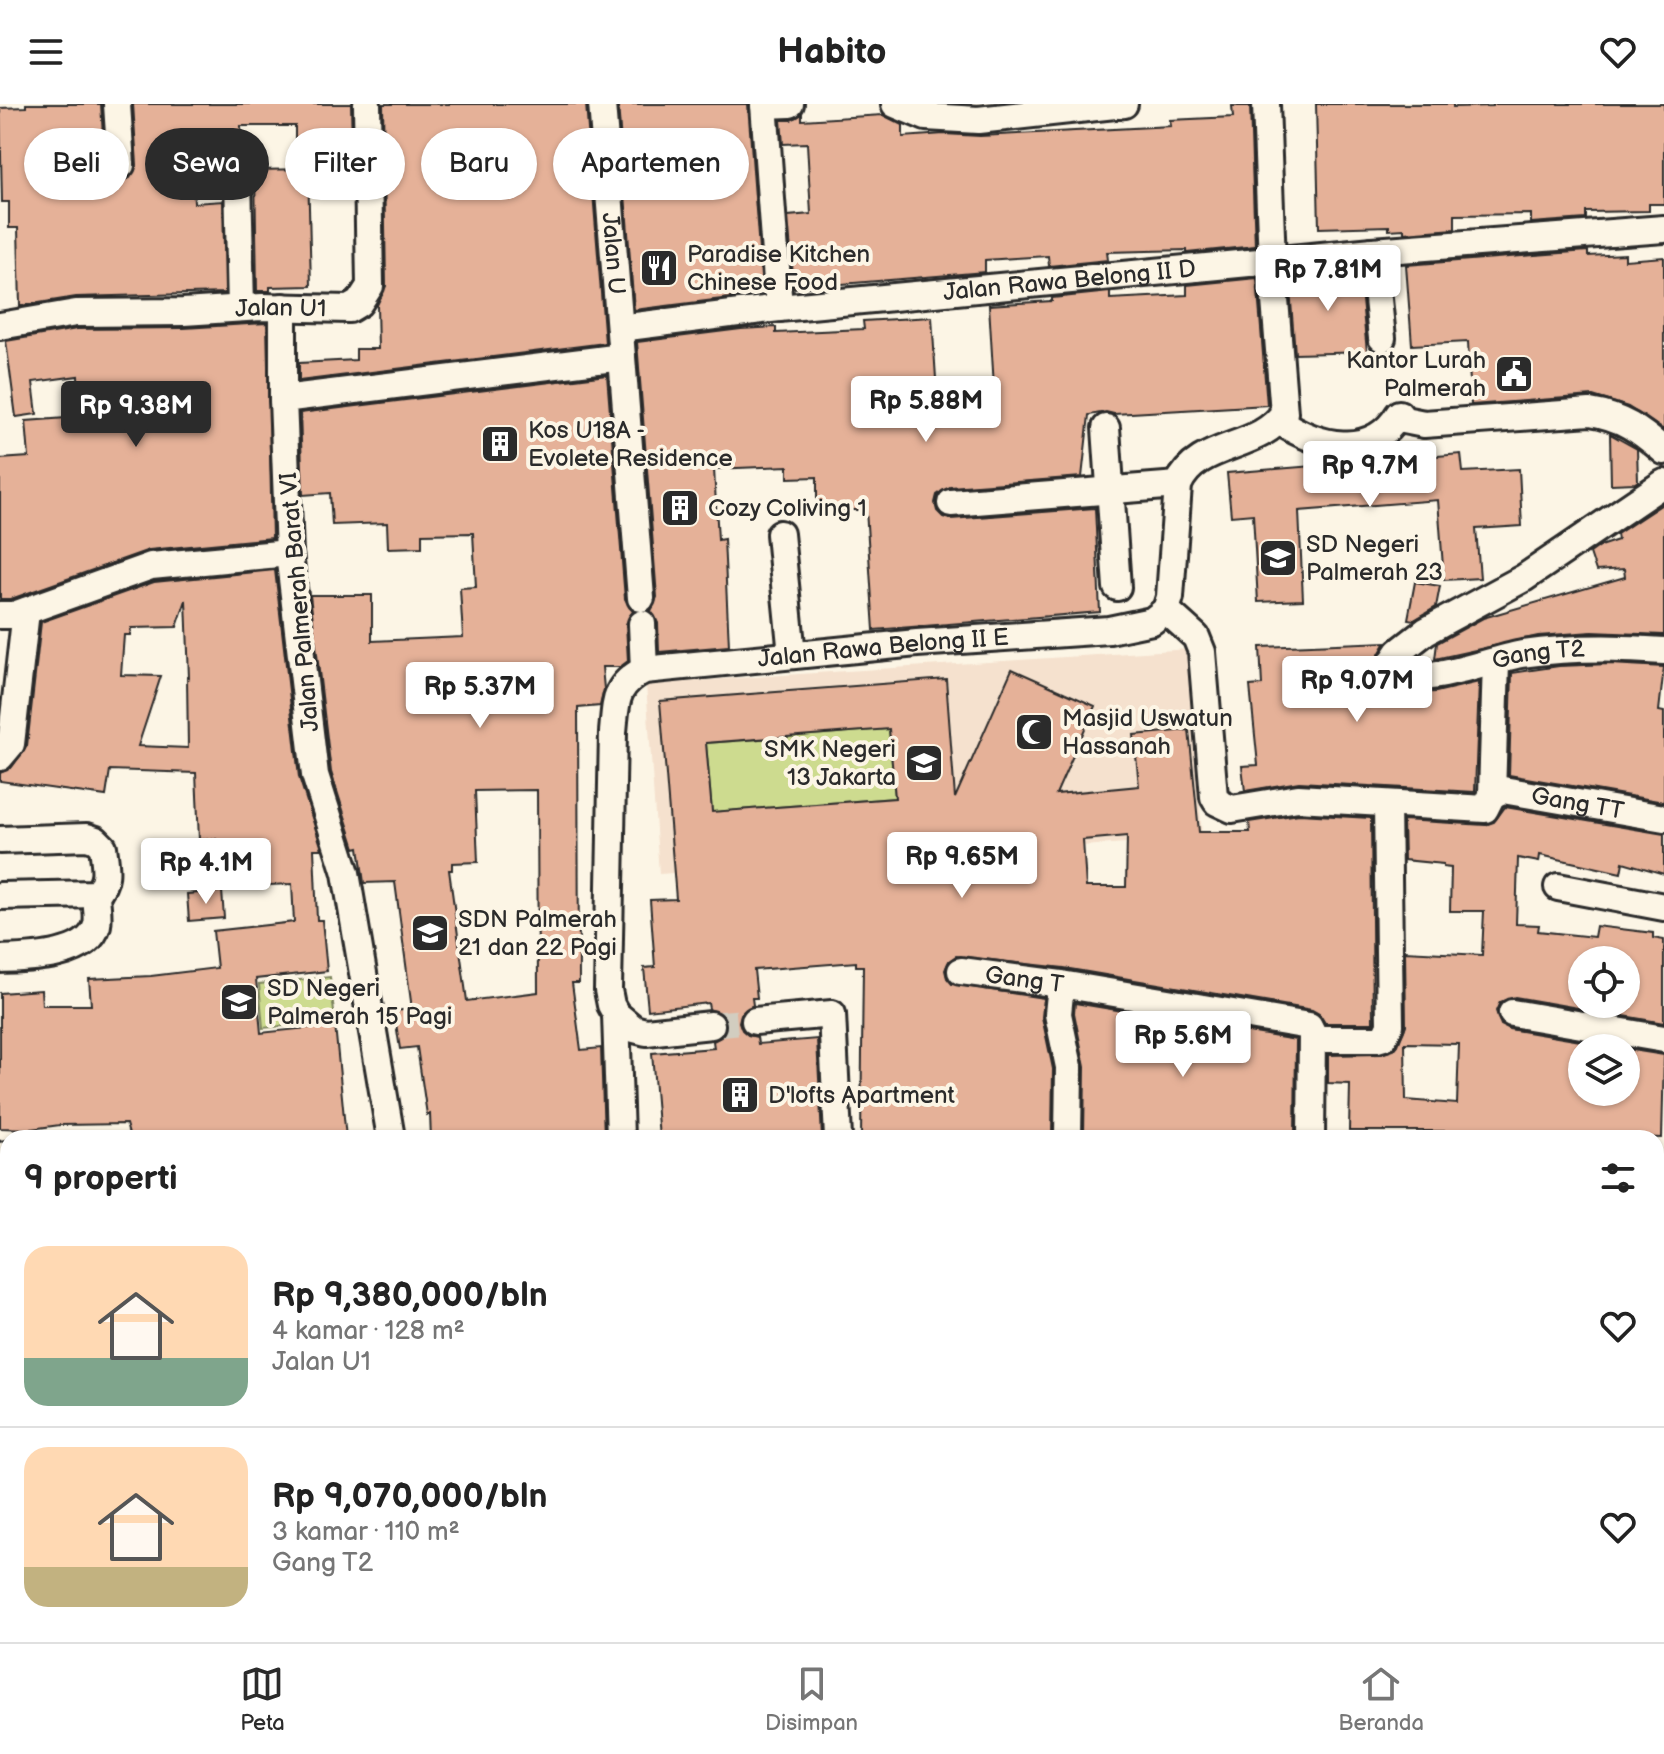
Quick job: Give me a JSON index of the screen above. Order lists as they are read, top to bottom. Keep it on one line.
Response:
{"streets":{"street":["Jalan U","Jalan Rawa Belong II D","Jalan U1","Jalan Palmerah Barat VI","Jalan Rawa Belong II E","Gang T2","Gang TT","Gang T"]},"crossings":[["Jalan U","Jalan Rawa Belong II D"],["Jalan U1","Jalan Palmerah Barat VI"]],"places":{"restaurant":["Paradise Kitchen Chinese Food"],"public building":["Kantor Lurah Palmerah"],"building":["Kos U18A - Evolete Residence","Cozy Coliving 1","D'lofts Apartment"],"school or university":["SD Negeri Palmerah 23","SMK Negeri 13 Jakarta","SDN Palmerah 21 dan 22 Pagi","SD Negeri Palmerah 15 Pagi"],"mosque":["Masjid Uswatun Hassanah"]},"page":{"header":"Habito","chip":["Beli","Sewa","Filter","Baru","Apartemen"],"price":["Rp 7.81M","Rp 5.88M","Rp 9.38M","Rp 9.7M","Rp 9.07M","Rp 5.37M","Rp 9.65M","Rp 4.1M","Rp 5.6M"],"heading":"9 properti","list":[{"name":"Rp 9,380,000/bln","note":"4 kamar · 128 m² · Jalan U1"},{"name":"Rp 9,070,000/bln","note":"3 kamar · 110 m² · Gang T2"}],"tabs":["Peta","Disimpan","Beranda"]}}
